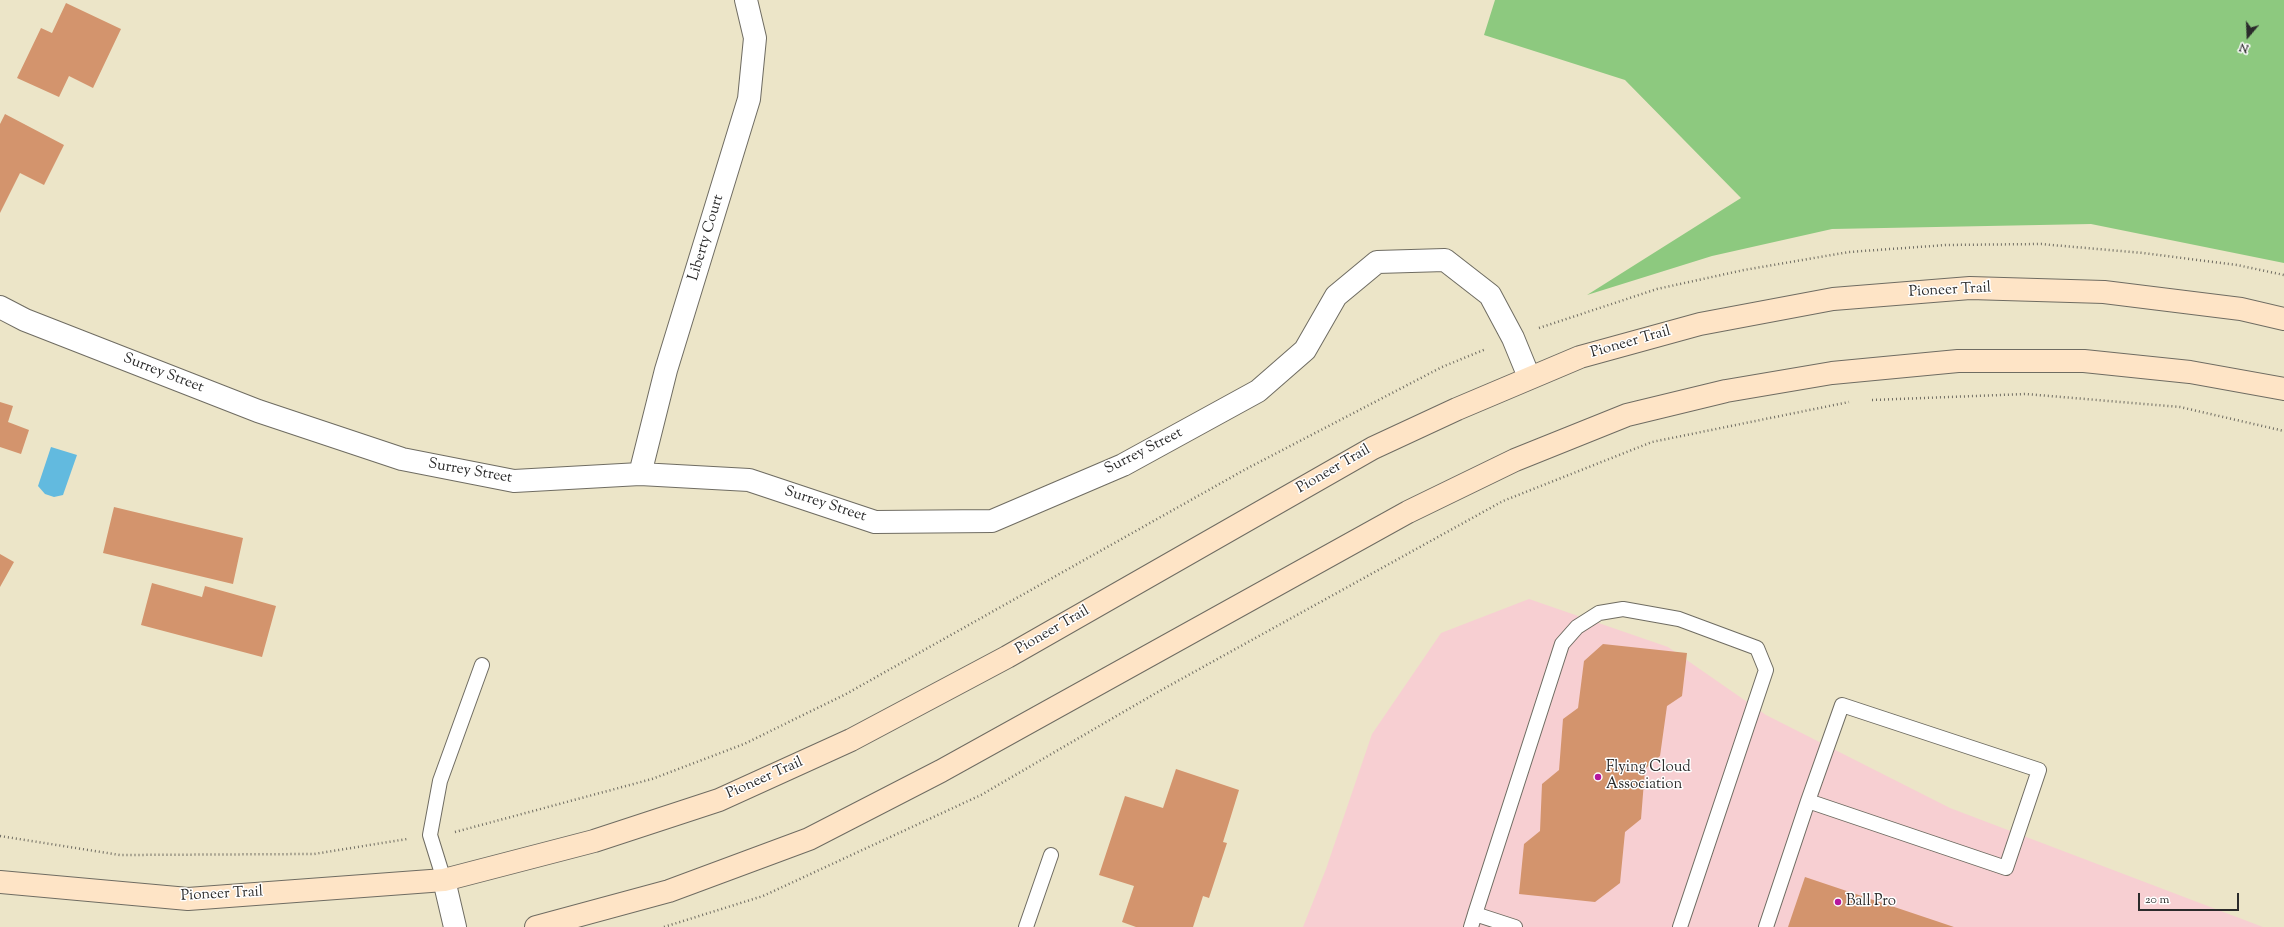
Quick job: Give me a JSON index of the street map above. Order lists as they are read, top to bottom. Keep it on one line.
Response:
{"streets":{"main road":["Pioneer Trail"],"street":["Liberty Court","Surrey Street"]},"crossings":[["Liberty Court","Surrey Street"],["Pioneer Trail","Surrey Street"]],"places":["Flying Cloud Association","Ball Pro"],"scale_bar":"20 m","north":"bottom"}
